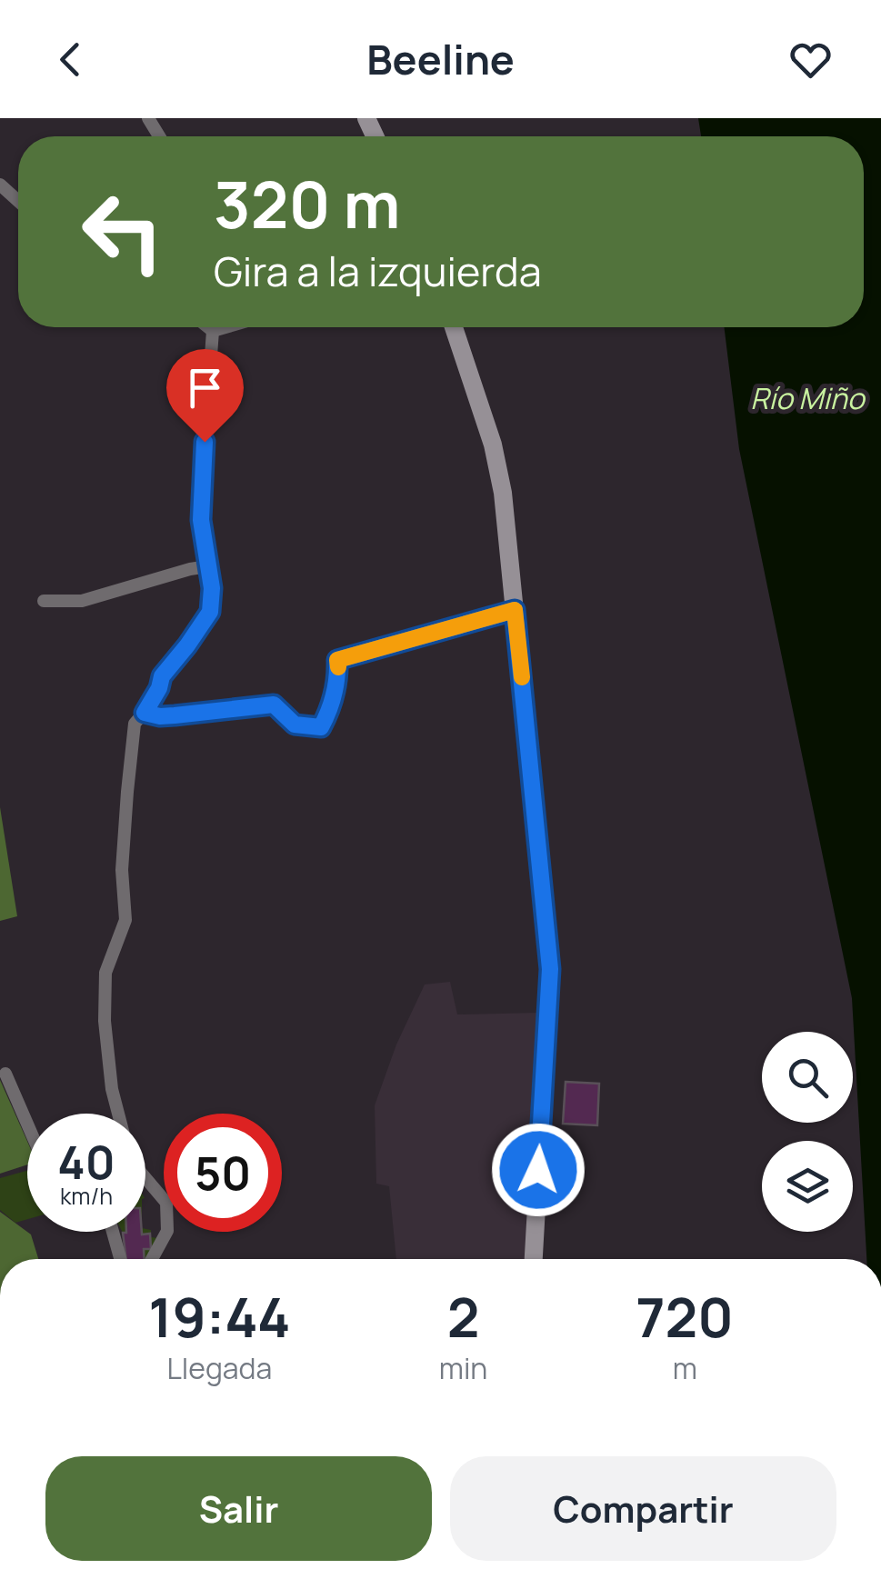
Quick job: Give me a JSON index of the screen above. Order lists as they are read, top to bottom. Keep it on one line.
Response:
{"water":["Río Miño"],"page":{"header":"Beeline","turn":["320 m","Gira a la izquierda"],"speed":"40 km/h","limit":"50","eta":["19:44","Llegada","2","min","720","m"],"buttons":["Salir","Compartir"]}}
